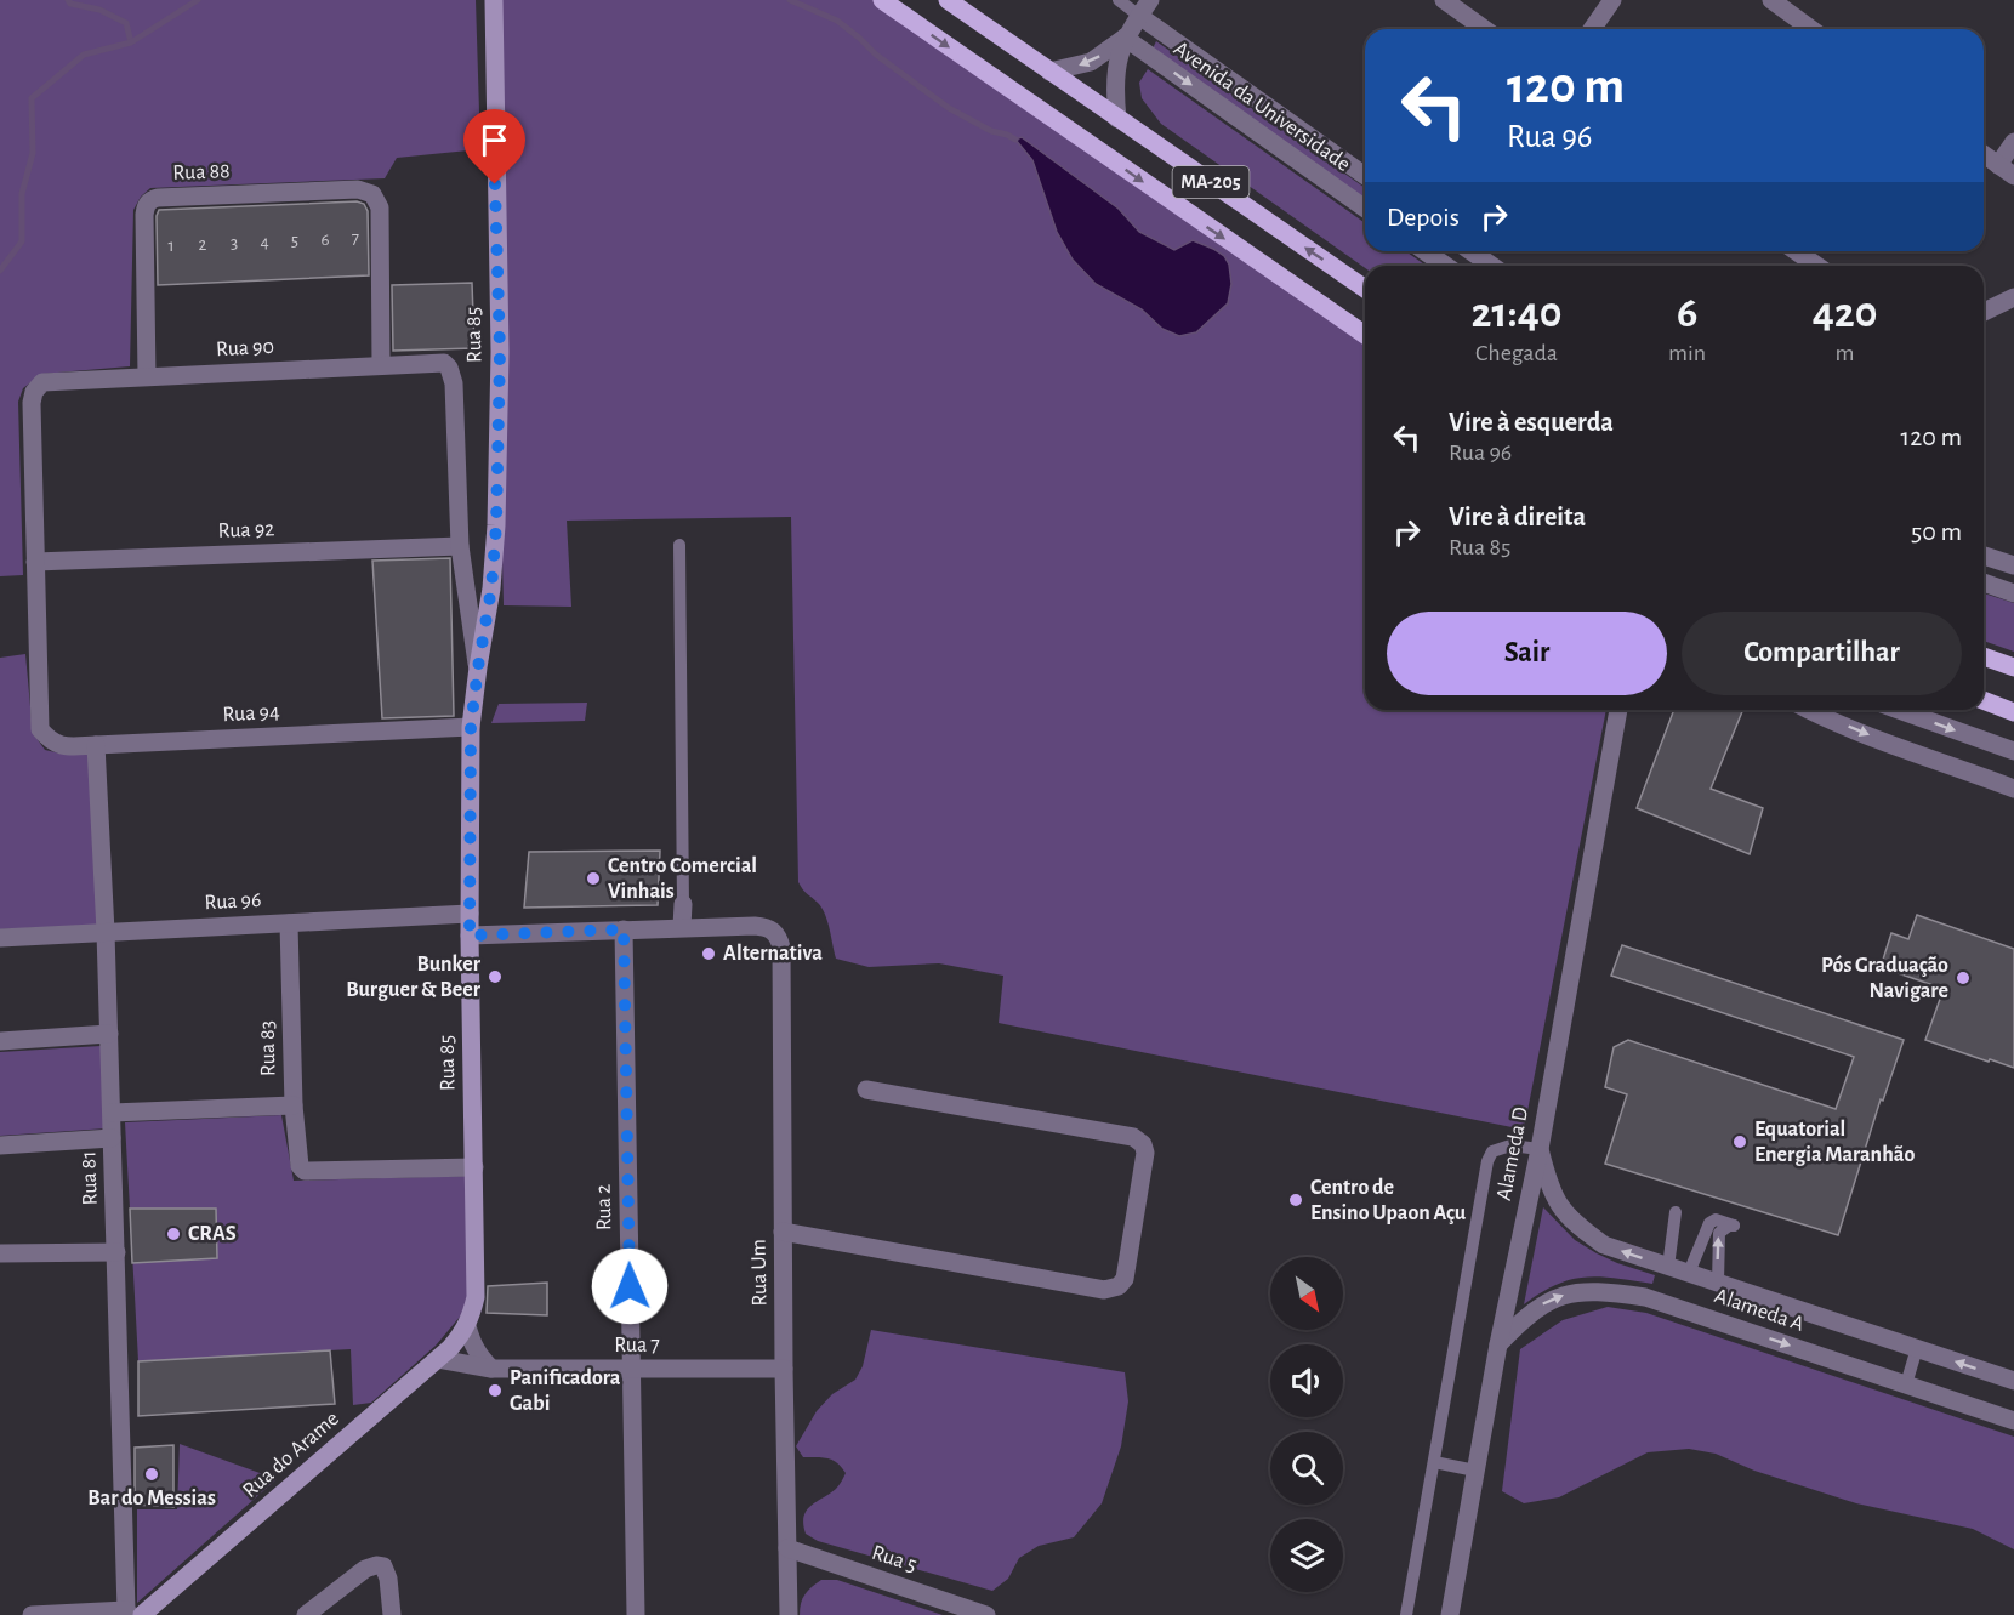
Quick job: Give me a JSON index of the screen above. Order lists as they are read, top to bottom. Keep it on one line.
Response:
{"streets":{"main road":["MA-205","Rua 85","Rua do Arame"],"street":["Avenida da Universidade","Rua 88","Rua 90","Rua 92","Rua 94","Rua 96","Rua 83","Alameda D","Rua 81","Rua 2","Rua Um","Alameda A","Rua 7","Rua 5"]},"crossings":[["Rua 88","Rua 90"],["Rua 85","Rua 90"],["Rua 85","Rua 92"],["Rua 85","Rua 94"],["Rua 85","Rua 96"],["Rua 85","Rua 83"],["Rua 85","Rua do Arame"],["Rua 90","Rua 92"],["Rua 90","Rua 94"],["Rua 92","Rua 94"],["Rua 94","Rua 81"],["Rua 96","Rua 83"],["Rua 96","Rua 81"],["Alameda D","Alameda A"],["Rua 81","Rua do Arame"],["Rua 2","Rua 7"],["Rua Um","Rua 7"],["Rua Um","Rua 5"],["Rua 7","Rua do Arame"]],"places":["Centro Comercial Vinhais","Alternativa","Bunker Burguer & Beer","Pós Graduação Navigare","Equatorial Energia Maranhão","Centro de Ensino Upaon Açu","CRAS","Panificadora Gabi","Bar do Messias"],"house_numbers":["7","6","5","4","3","2","1"],"north":"bottom right","page":{"turn":["120 m","Rua 96"],"then":"Depois","eta":["21:40","Chegada","6","min","420","m"],"list":[{"name":"Vire à esquerda","note":"Rua 96","value":"120 m"},{"name":"Vire à direita","note":"Rua 85","value":"50 m"}],"buttons":["Sair","Compartilhar"]}}
